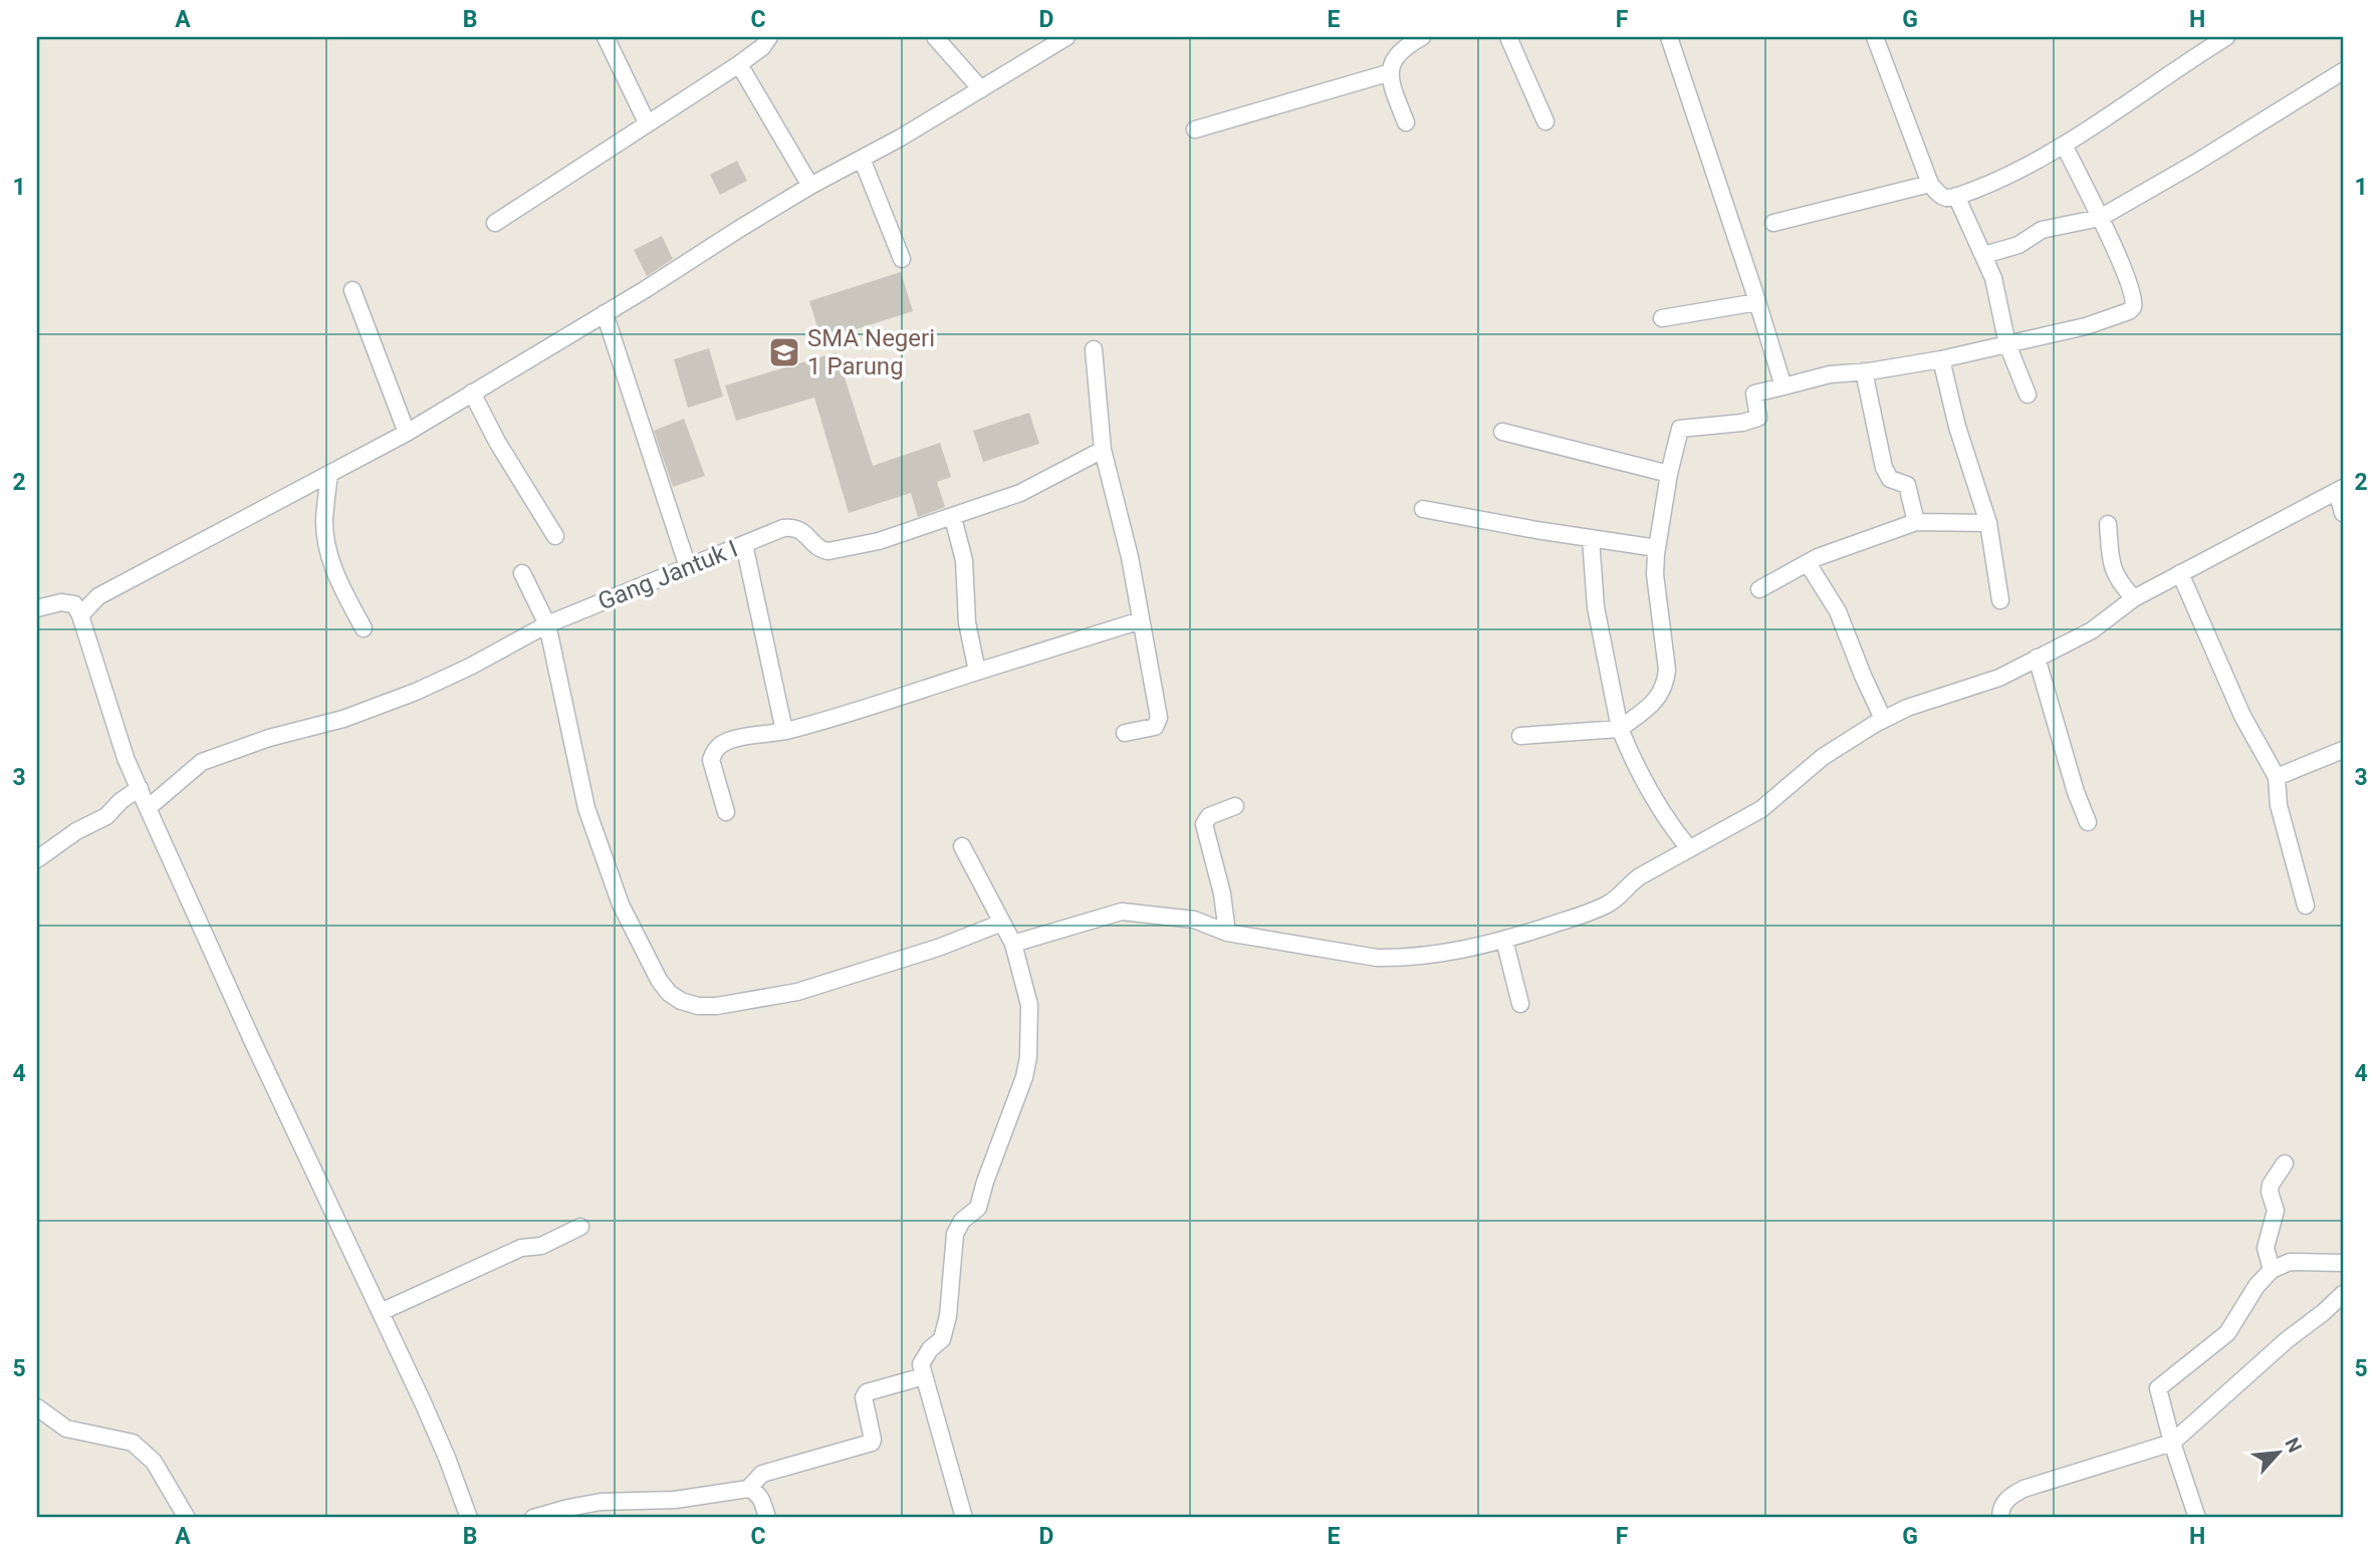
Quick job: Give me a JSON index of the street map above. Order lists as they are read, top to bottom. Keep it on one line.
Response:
{"streets":{"street":["Gang Jantuk I"]},"places":{"school or university":["SMA Negeri 1 Parung"]},"north":"top right","grid":{"columns":["A","B","C","D","E","F","G","H"],"rows":["1","2","3","4","5"]}}
